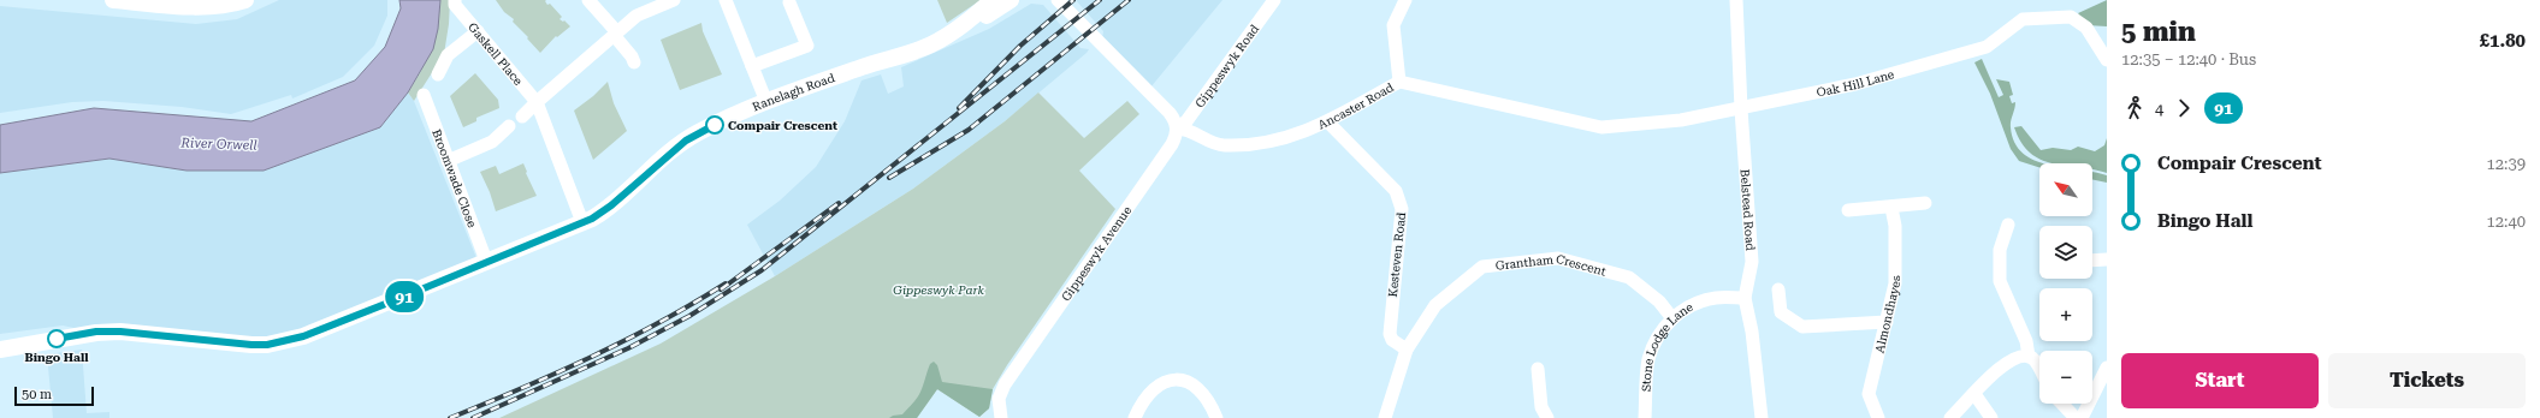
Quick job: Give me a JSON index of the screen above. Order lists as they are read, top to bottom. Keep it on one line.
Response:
{"streets":{"main road":["Ranelagh Road"],"street":["Gaskell Place","Gippeswyk Road","Oak Hill Lane","Ancaster Road","Broomwade Close","Belstead Road","Gippeswyk Avenue","Kesteven Road","Grantham Crescent","Almondhayes","Stone Lodge Lane"]},"crossings":[["Gippeswyk Road","Ancaster Road"],["Gippeswyk Road","Gippeswyk Avenue"],["Oak Hill Lane","Ancaster Road"],["Oak Hill Lane","Belstead Road"],["Ranelagh Road","Broomwade Close"],["Ancaster Road","Belstead Road"],["Ancaster Road","Gippeswyk Avenue"],["Ancaster Road","Kesteven Road"],["Belstead Road","Stone Lodge Lane"],["Kesteven Road","Grantham Crescent"],["Grantham Crescent","Stone Lodge Lane"]],"water":["River Orwell"],"parks":["Gippeswyk Park"],"places":["Compair Crescent","Bingo Hall"],"lines":["bus line 91"],"scale_bar":"50 m","north":"top left","page":{"on_map":"91","heading":["5 min","12:35 – 12:40 · Bus","£1.80"],"legs":["4","91"],"list":[{"name":"Compair Crescent","value":"12:39"},{"name":"Bingo Hall","value":"12:40"}],"map_buttons":["+","−"],"buttons":["Start","Tickets"],"scale":"50 m"}}
